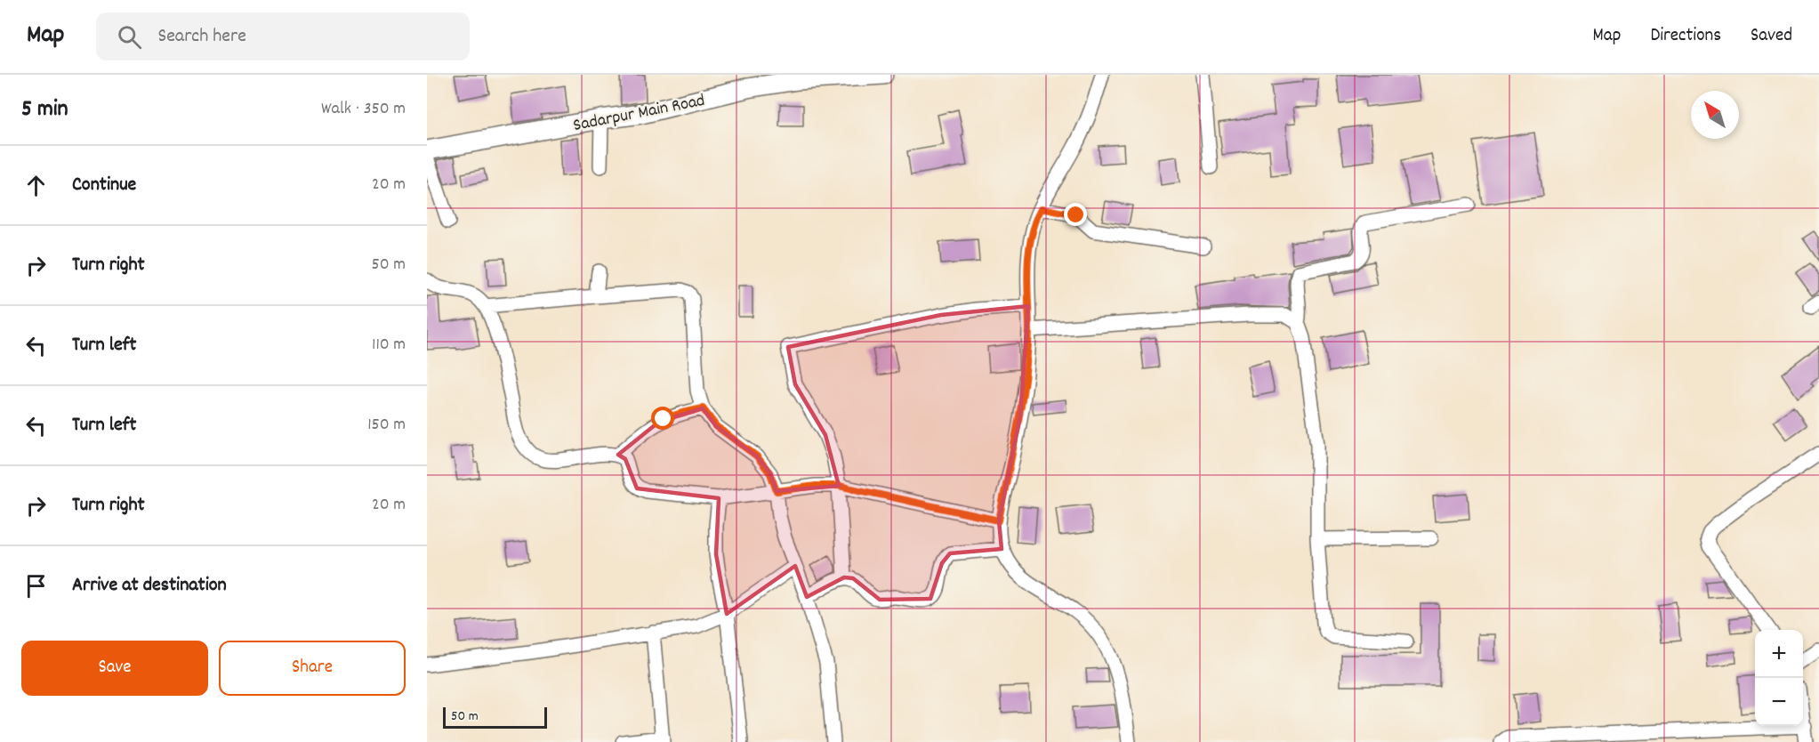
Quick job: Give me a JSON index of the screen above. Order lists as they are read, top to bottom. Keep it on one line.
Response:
{"streets":{"street":["Sadarpur Main Road"]},"scale_bar":"50 m","north":"top left","page":{"header":"Map","search":"Search here","nav":["Map","Directions","Saved"],"heading":["5 min","Walk · 350 m"],"list":[["Continue","20 m"],["Turn right","50 m"],["Turn left","110 m"],["Turn left","150 m"],["Turn right","20 m"],"Arrive at destination"],"buttons":["Save","Share"],"map_buttons":["+","−"],"scale":"50 m"}}
